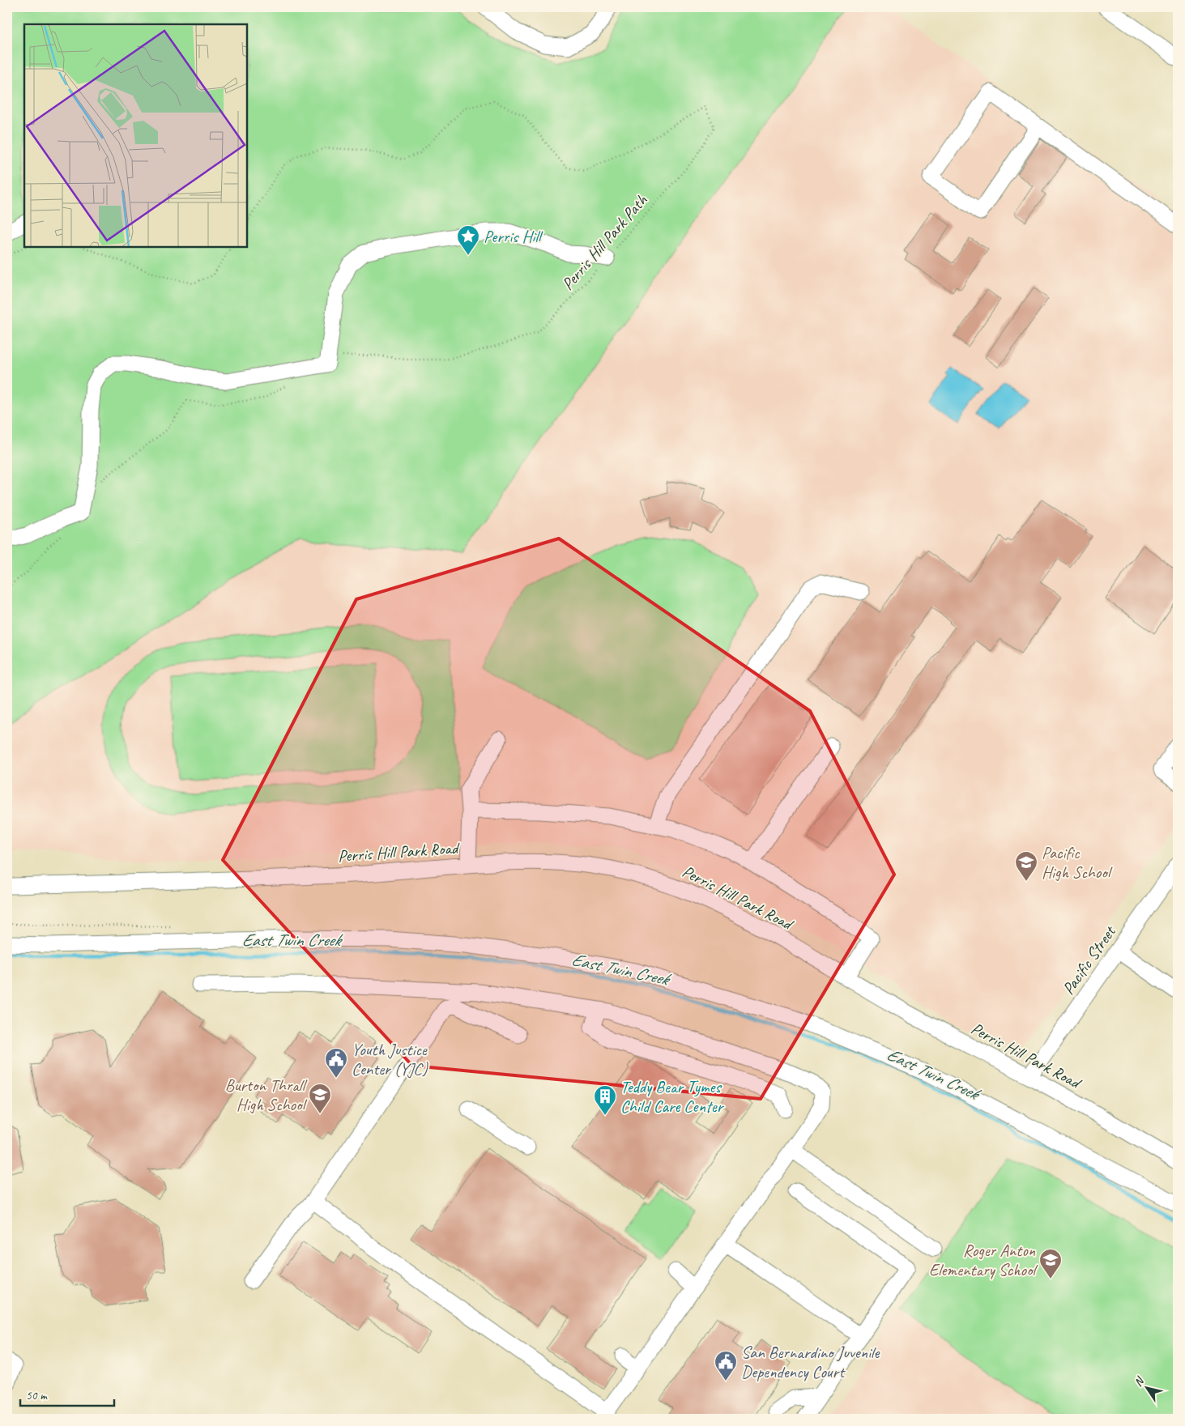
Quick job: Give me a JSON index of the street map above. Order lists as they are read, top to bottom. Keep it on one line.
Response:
{"streets":{"street":["Perris Hill Park Road","Pacific Street"],"path":["Perris Hill Park Path"]},"crossings":[["Perris Hill Park Road","Pacific Street"]],"water":["East Twin Creek"],"places":{"place":["Perris Hill"],"school or university":["Pacific High School","Burton Thrall High School","Roger Anton Elementary School"],"public building":["Youth Justice Center (YJC)","San Bernardino Juvenile Dependency Court"],"building":["Teddy Bear Tymes Child Care Center"]},"scale_bar":"50 m","north":"top left"}
